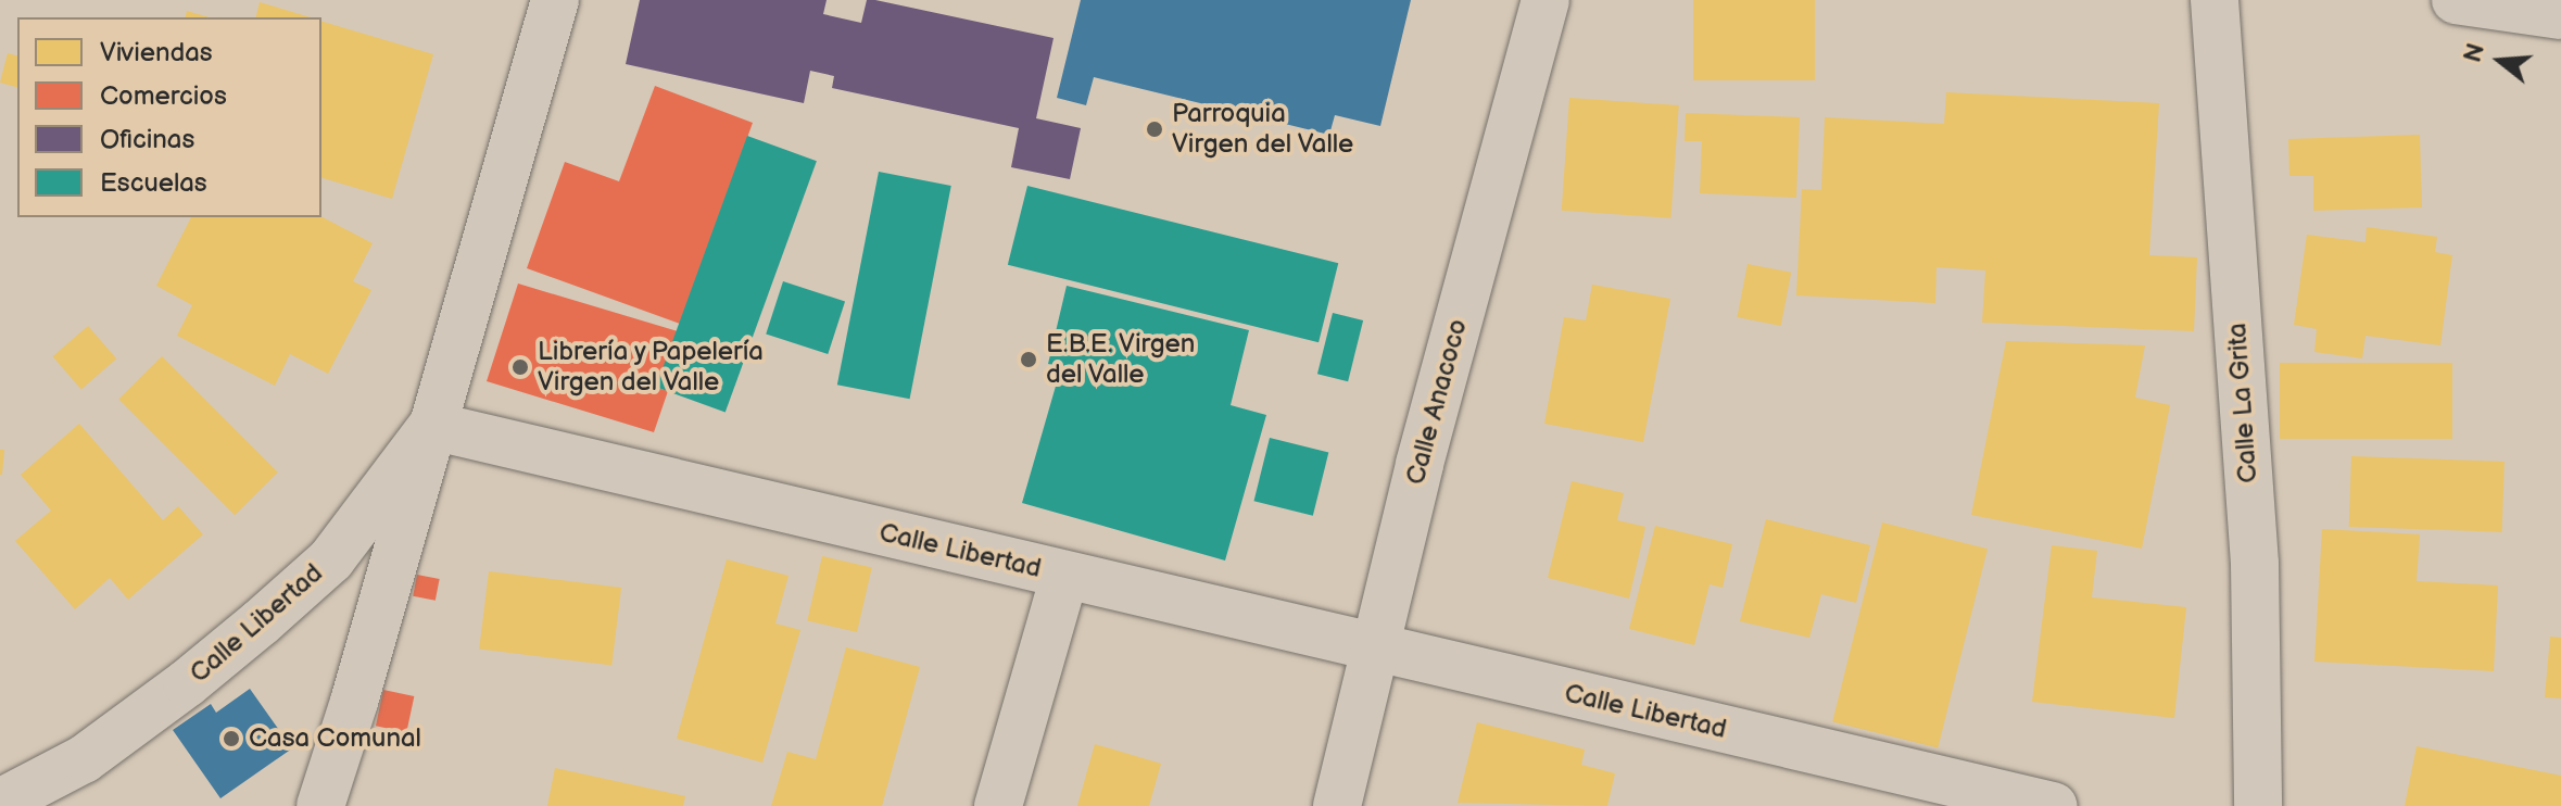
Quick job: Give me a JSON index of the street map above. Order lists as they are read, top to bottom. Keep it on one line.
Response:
{"streets":{"street":["Calle Anacoco","Calle La Grita","Calle Libertad"]},"crossings":[["Calle Anacoco","Calle Libertad"]],"places":["Parroquia Virgen del Valle","E.B.E. Virgen del Valle","Librería y Papelería Virgen del Valle","Casa Comunal"],"legend":["Viviendas","Comercios","Oficinas","Escuelas"],"north":"left"}
